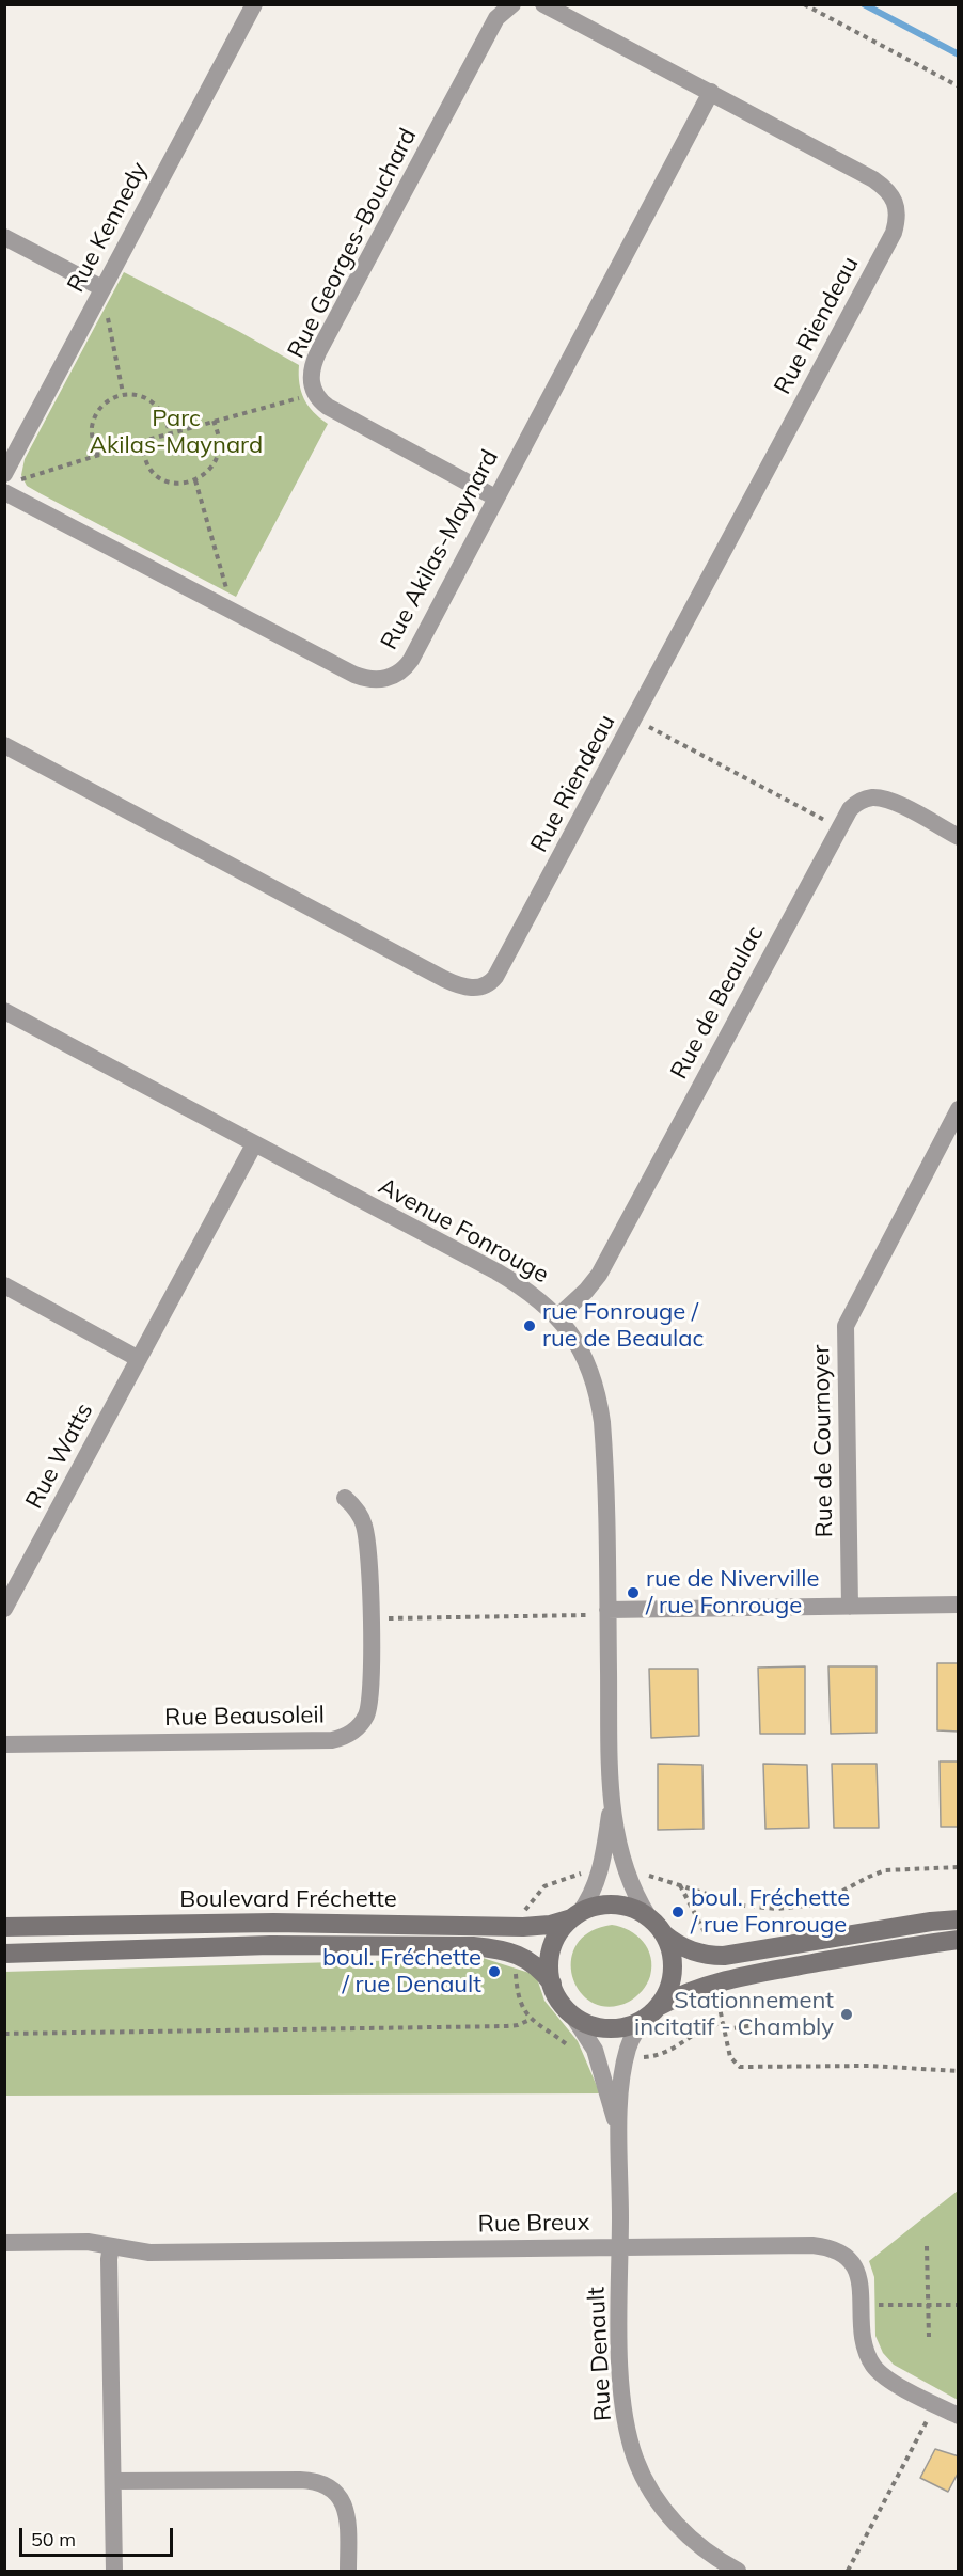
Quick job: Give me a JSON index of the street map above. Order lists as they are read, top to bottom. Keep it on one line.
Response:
{"streets":{"main road":["Boulevard Fréchette"],"street":["Rue Kennedy","Rue Georges-Bouchard","Rue Riendeau","Rue Akilas-Maynard","Rue de Beaulac","Avenue Fonrouge","Rue de Cournoyer","Rue Watts","Rue Beausoleil","Rue Breux","Rue Denault"]},"crossings":[["Rue Kennedy","Rue Akilas-Maynard"],["Rue Georges-Bouchard","Rue Akilas-Maynard"],["Rue Riendeau","Rue Akilas-Maynard"],["Rue de Beaulac","Avenue Fonrouge"],["Avenue Fonrouge","Rue Watts"],["Boulevard Fréchette","Rue Denault"],["Rue Breux","Rue Denault"]],"parks":["Parc Akilas-Maynard"],"places":["rue Fonrouge / rue de Beaulac","rue de Niverville / rue Fonrouge","boul. Fréchette / rue Fonrouge","boul. Fréchette / rue Denault","Stationnement incitatif - Chambly"],"scale_bar":"50 m"}
